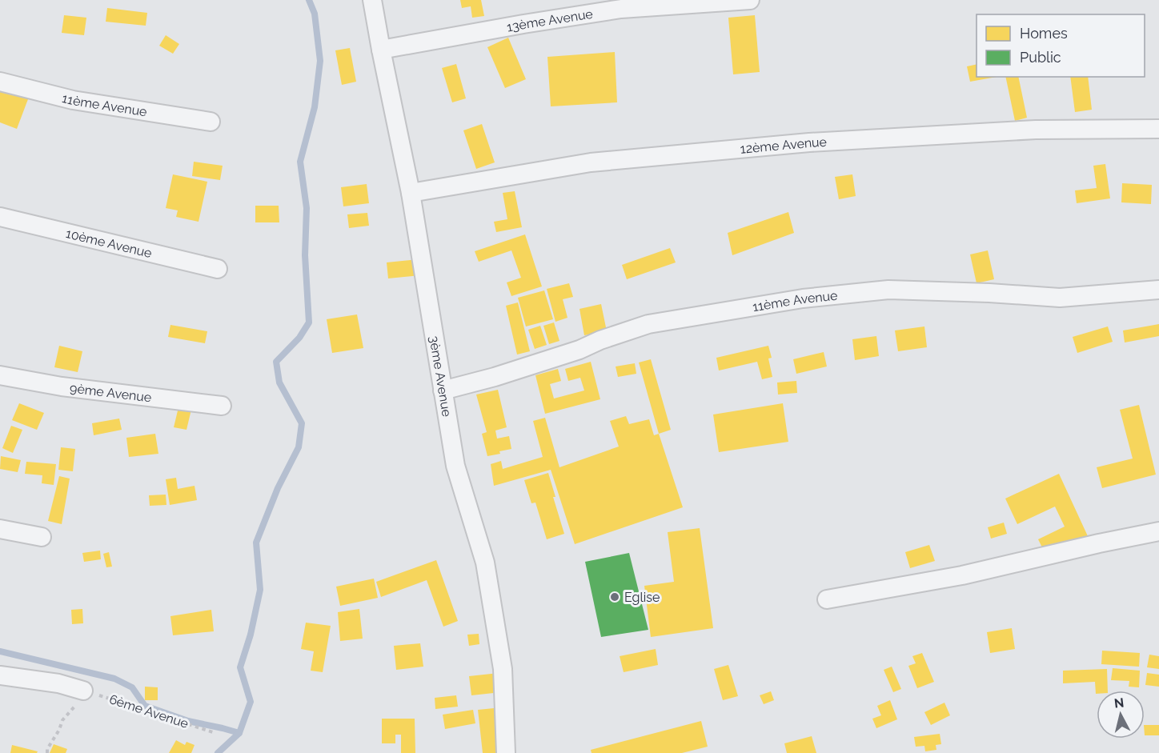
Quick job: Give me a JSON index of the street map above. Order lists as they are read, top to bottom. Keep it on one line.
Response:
{"streets":{"street":["13ème Avenue","11ème Avenue","12ème Avenue","10ème Avenue","3ème Avenue","9ème Avenue"],"path":["6ème Avenue"]},"crossings":[["13ème Avenue","3ème Avenue"],["11ème Avenue","3ème Avenue"],["12ème Avenue","3ème Avenue"]],"places":["Eglise"],"legend":["Homes","Public"],"north":"top"}
